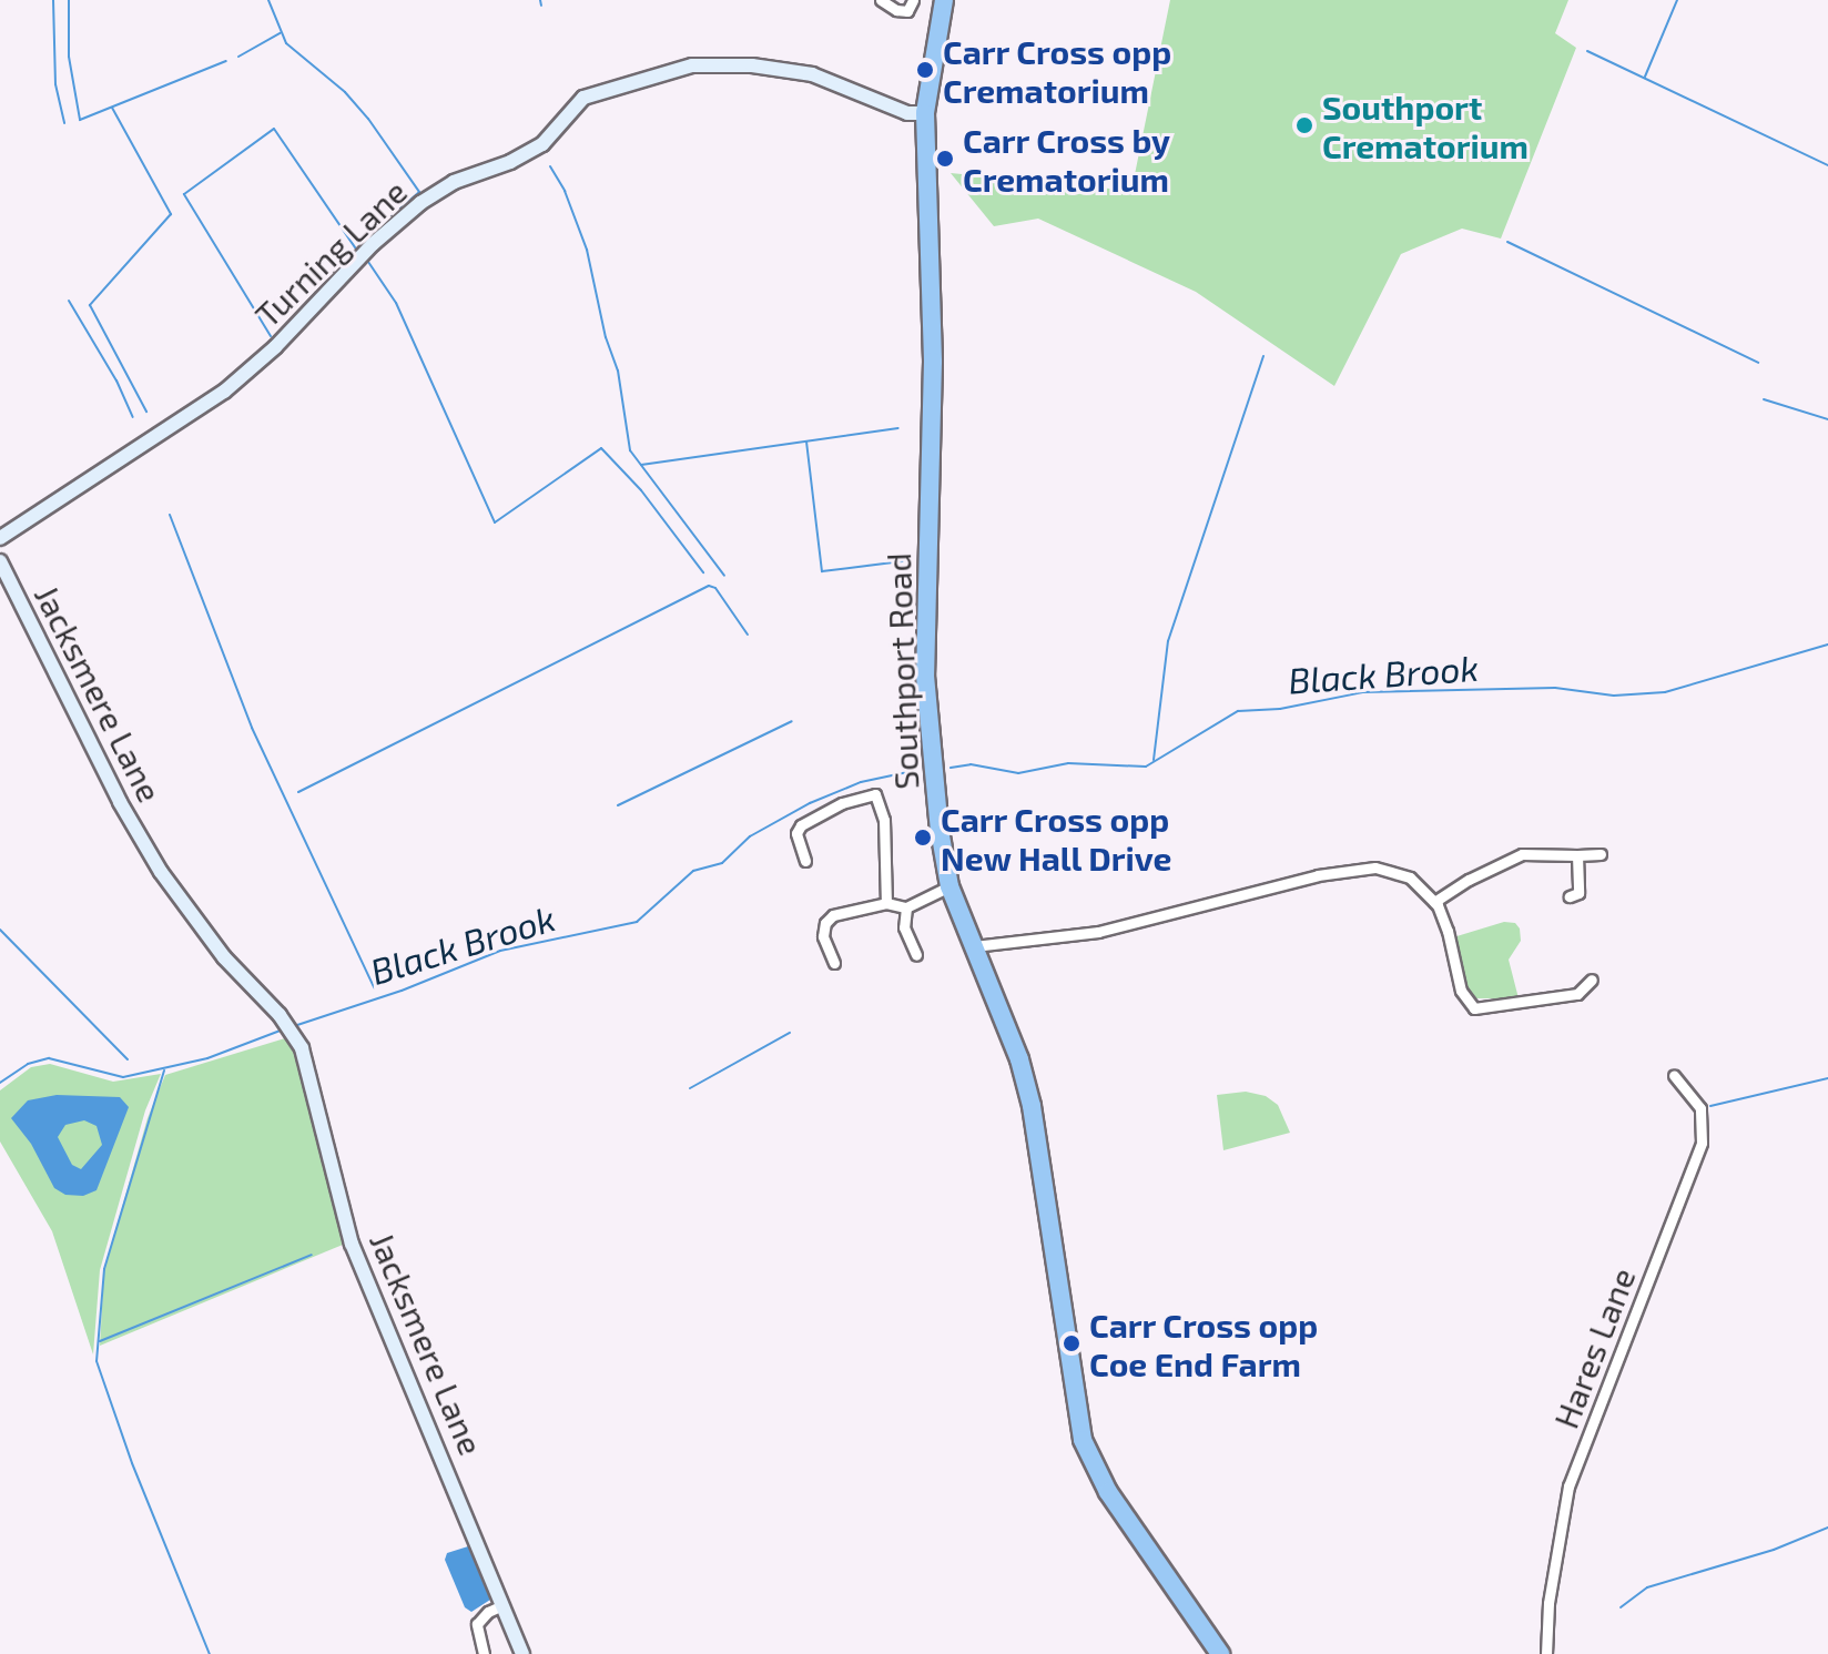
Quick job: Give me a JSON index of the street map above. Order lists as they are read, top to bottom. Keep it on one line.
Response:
{"streets":{"highway":["Southport Road"],"main road":["Turning Lane","Jacksmere Lane"],"street":["Hares Lane"]},"crossings":[["Turning Lane","Southport Road"]],"water":["Black Brook"],"places":["Carr Cross opp Crematorium","Southport Crematorium","Carr Cross by Crematorium","Carr Cross opp New Hall Drive","Carr Cross opp Coe End Farm"]}
